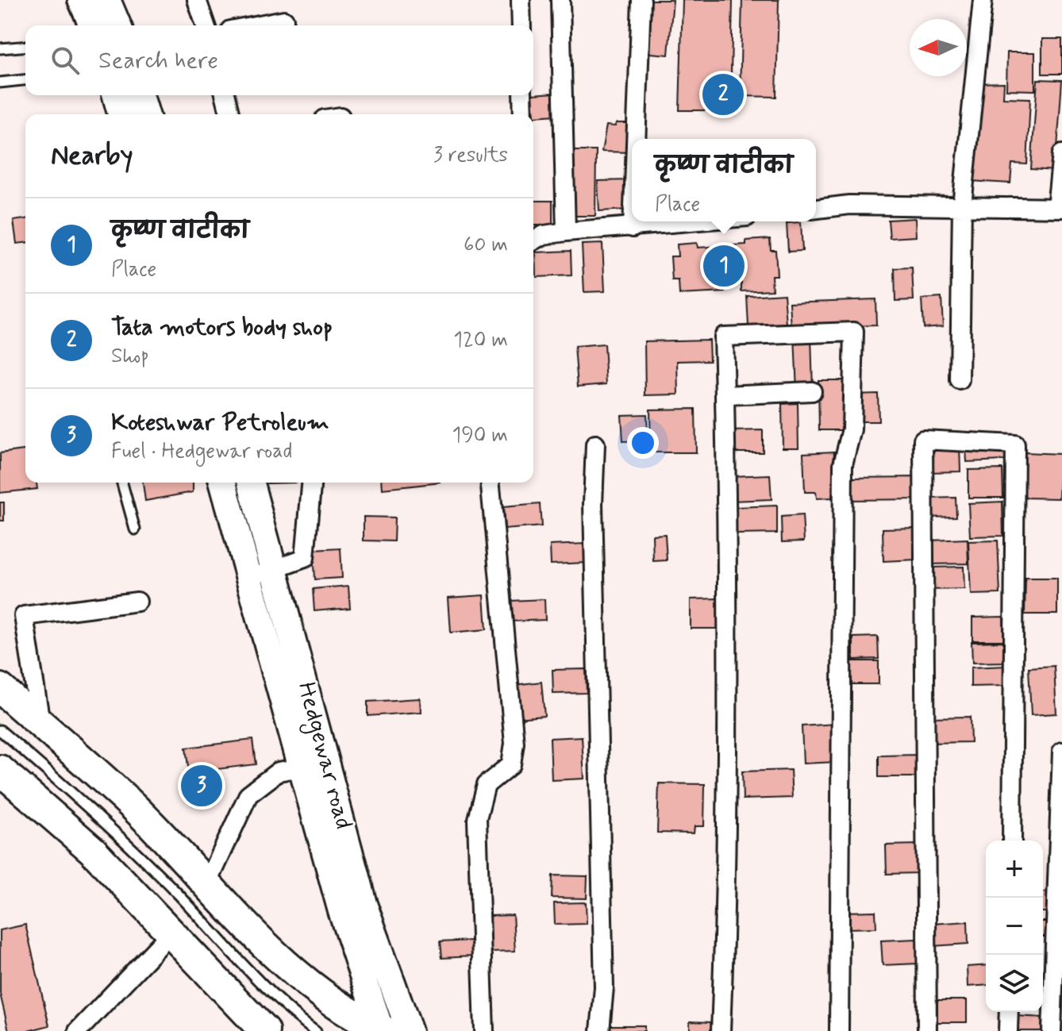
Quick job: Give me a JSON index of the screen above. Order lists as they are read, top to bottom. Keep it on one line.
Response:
{"streets":{"main road":["Hedgewar road"]},"north":"left","page":{"search":"Search here","pins":["2","1","3"],"heading":["Nearby","3 results"],"popup":["कृष्ण वाटीका","Place"],"list":[{"mark":"1","name":"कृष्ण वाटीका","note":"Place","value":"60 m"},{"mark":"2","name":"Tata motors body shop","note":"Shop","value":"120 m"},{"mark":"3","name":"Koteshwar Petroleum","note":"Fuel · Hedgewar road","value":"190 m"}],"map_buttons":["+","−"]}}
